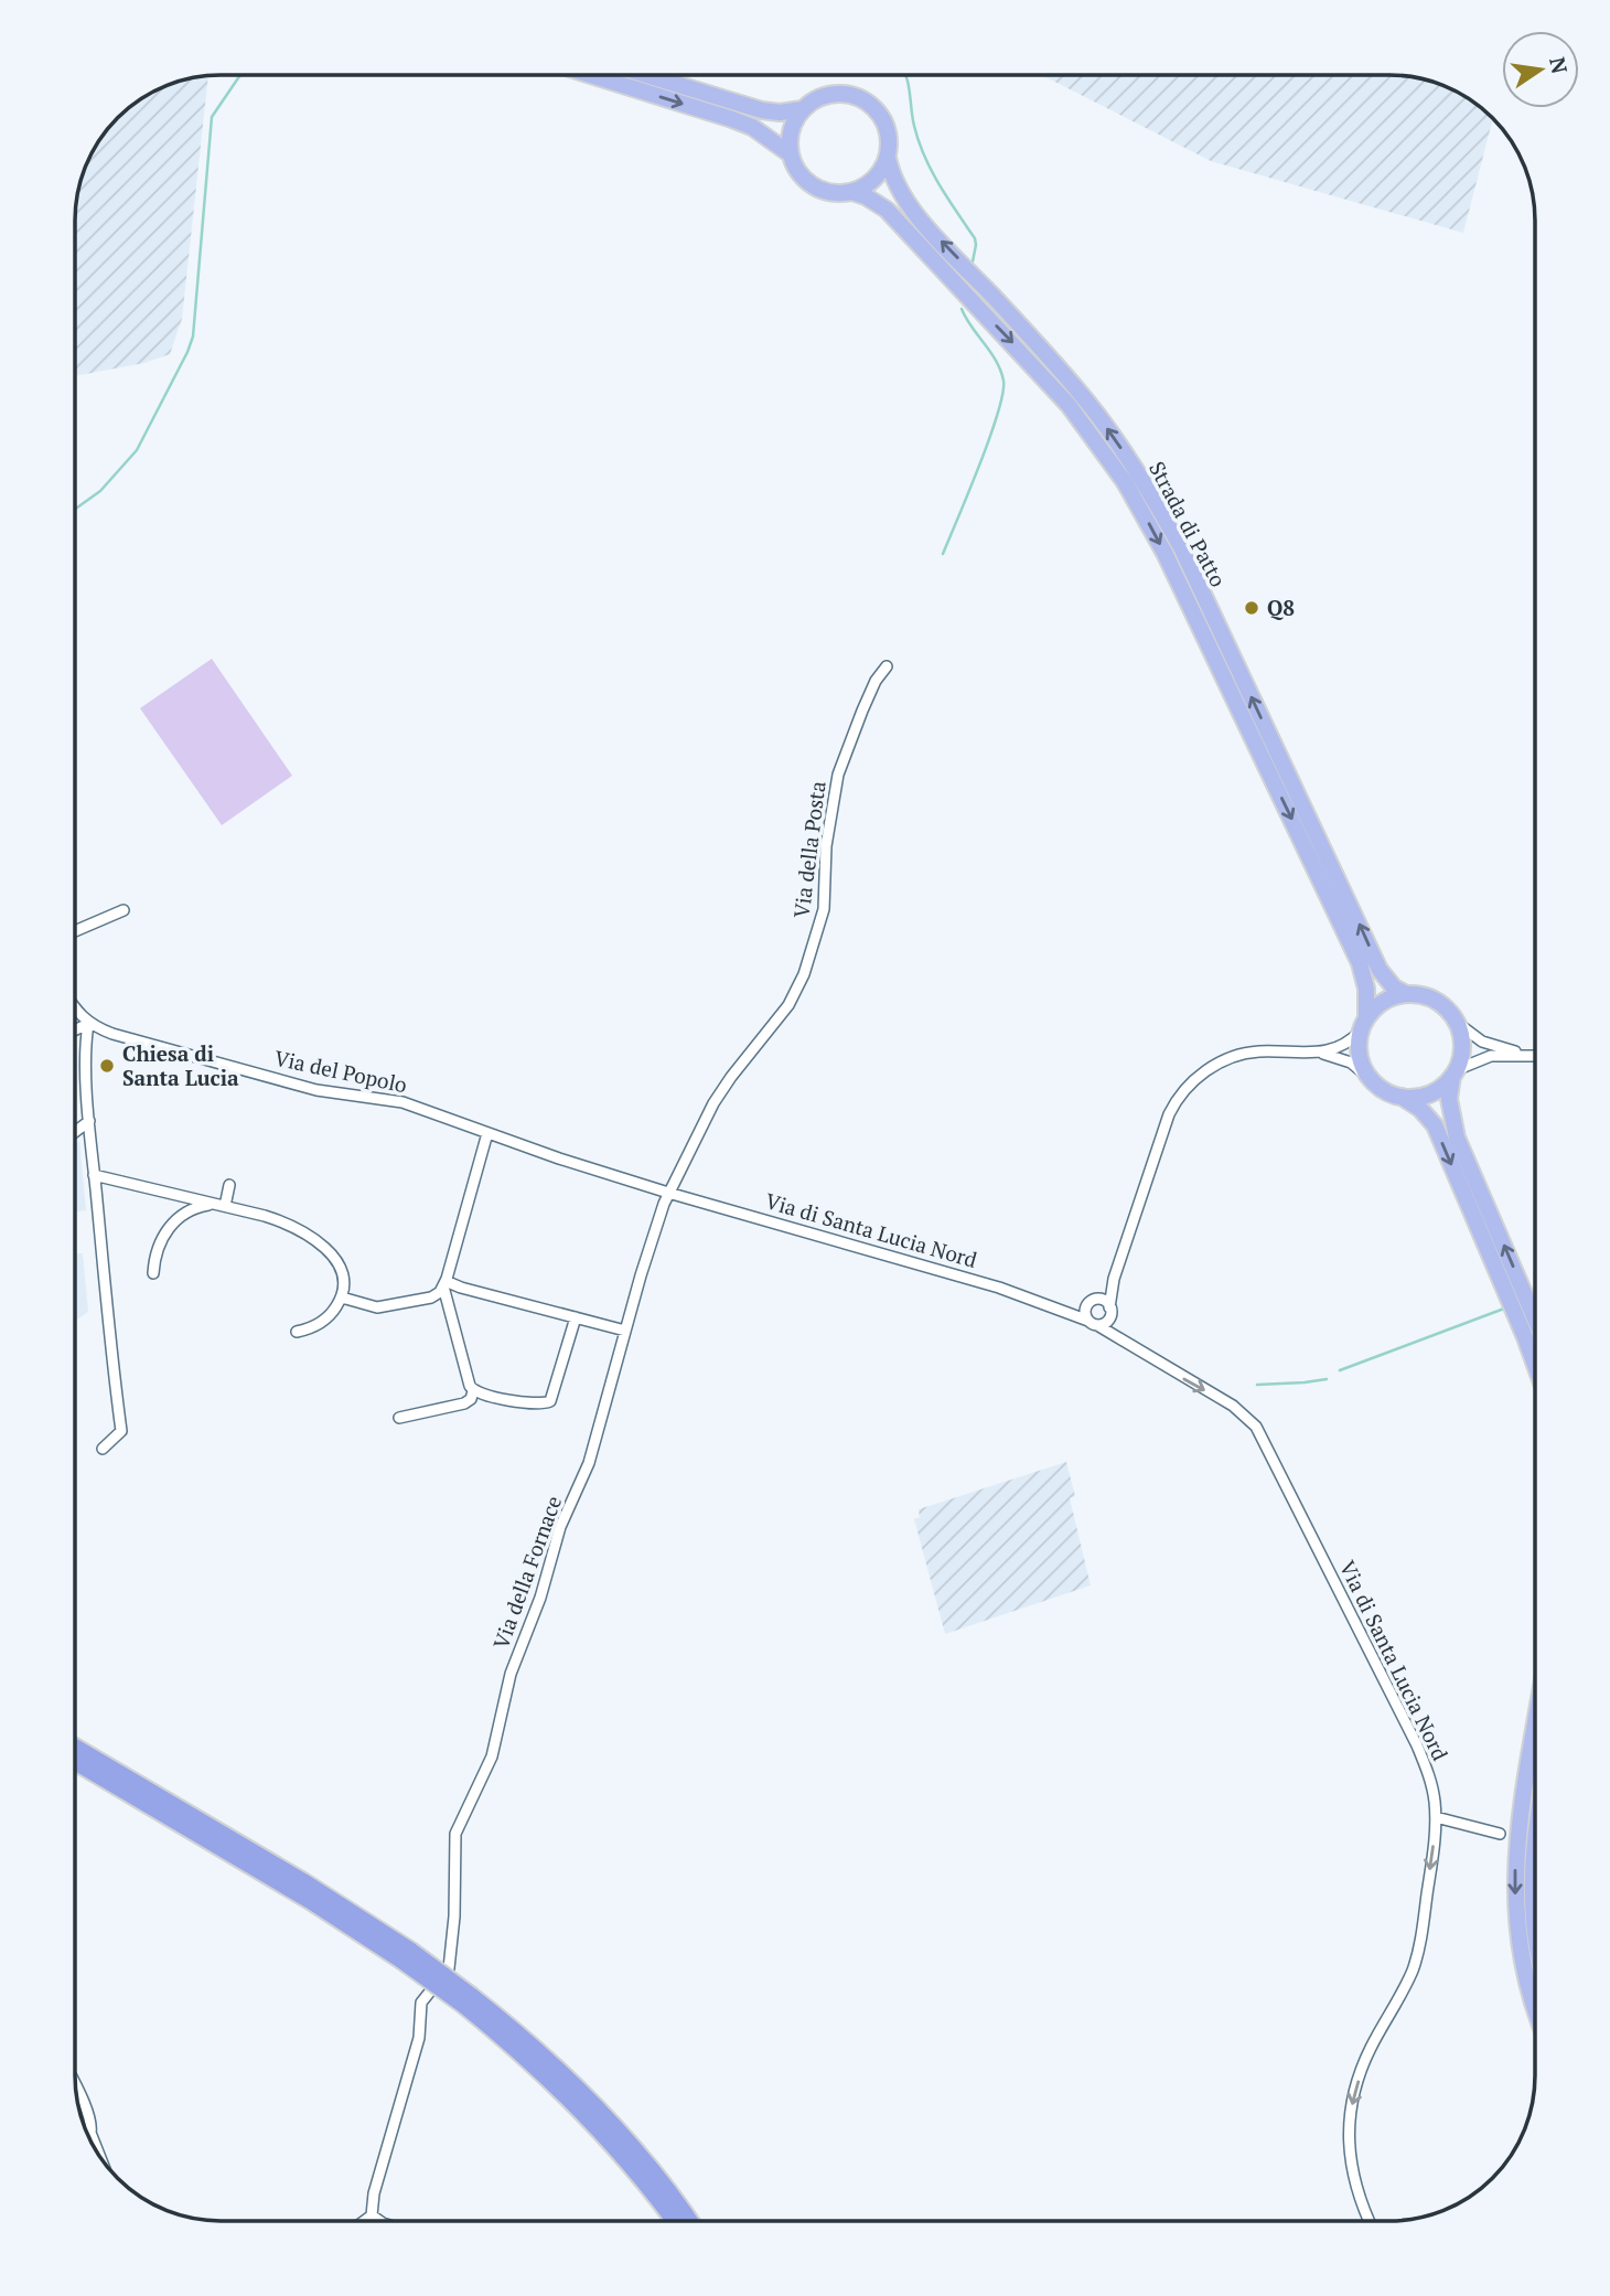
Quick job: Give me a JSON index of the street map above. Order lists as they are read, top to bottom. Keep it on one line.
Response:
{"streets":{"main road":["Strada di Patto"],"street":["Via della Posta","Via del Popolo","Via di Santa Lucia Nord","Via della Fornace"]},"crossings":[["Via della Posta","Via del Popolo"],["Via della Posta","Via di Santa Lucia Nord"],["Via della Posta","Via della Fornace"],["Via del Popolo","Via di Santa Lucia Nord"],["Via del Popolo","Via della Fornace"],["Via di Santa Lucia Nord","Via della Fornace"]],"one_way":["Via di Santa Lucia Nord"],"places":["Q8","Chiesa di Santa Lucia"],"north":"right"}
